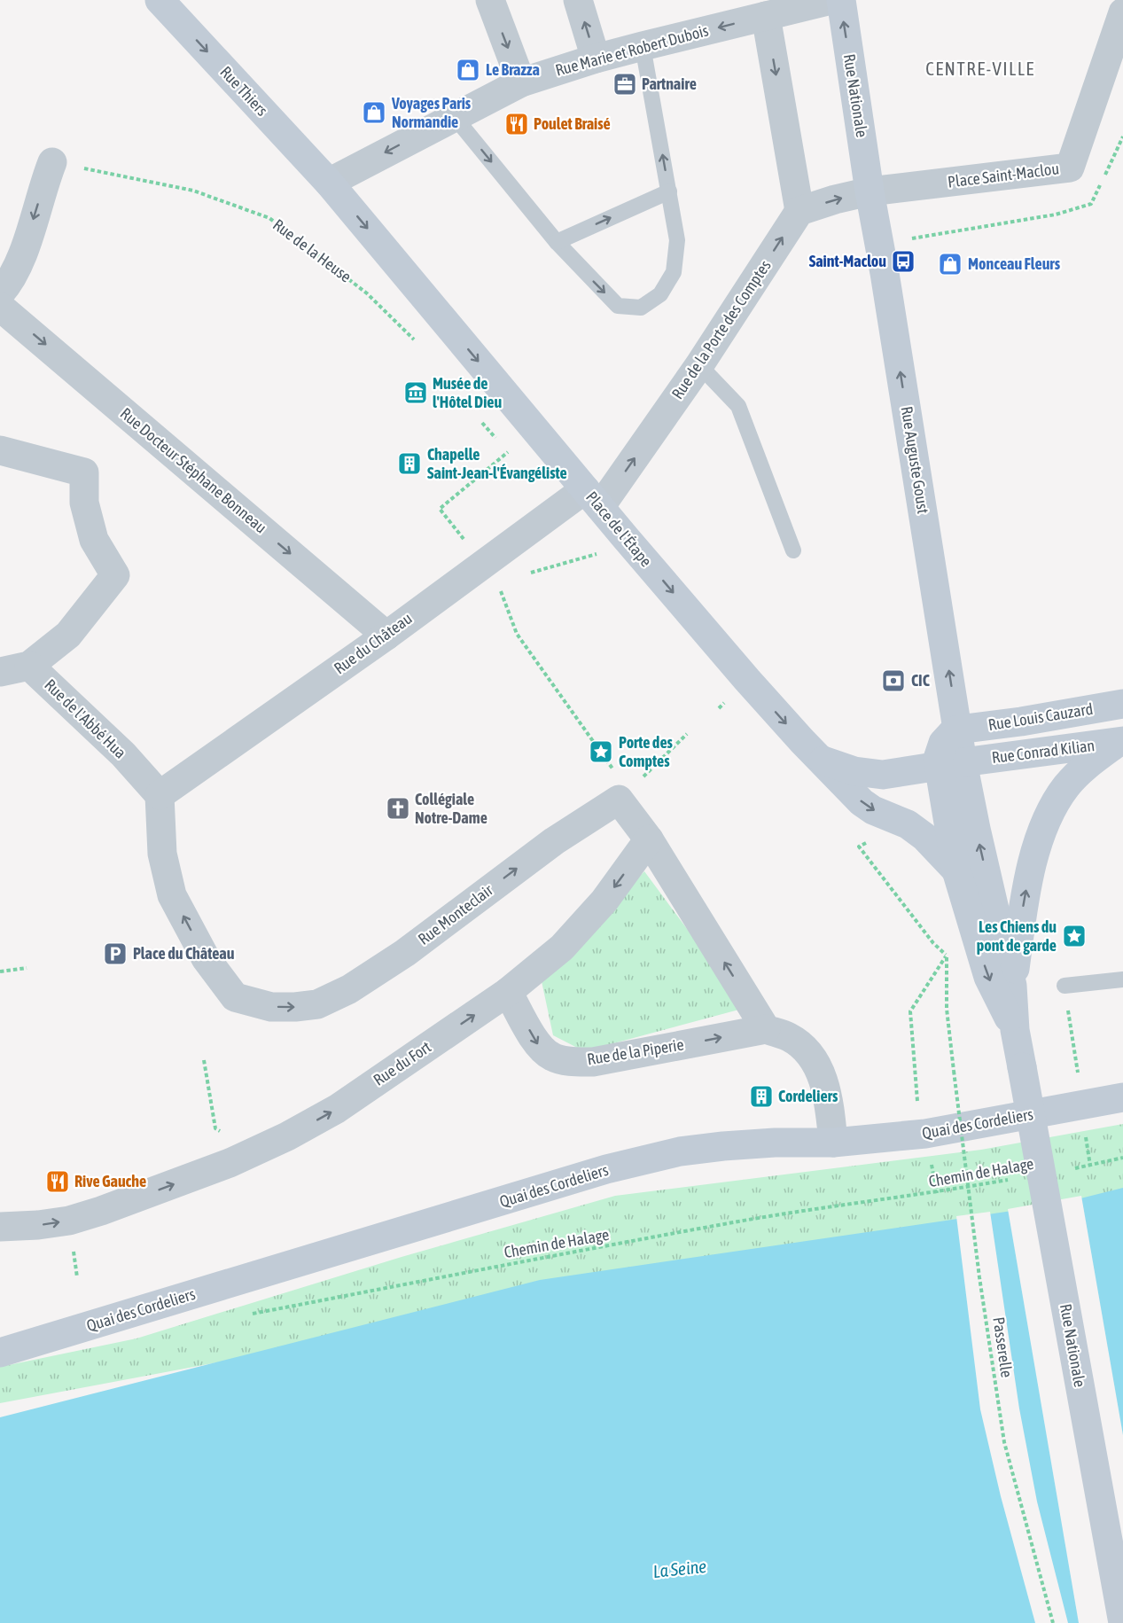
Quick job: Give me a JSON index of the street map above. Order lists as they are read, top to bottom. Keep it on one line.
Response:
{"streets":{"main road":["Rue Thiers","Rue Nationale","Rue Auguste Goust","Place de l'Étape","Rue Louis Cauzard","Rue Conrad Kilian","Quai des Cordeliers"],"street":["Rue Marie et Robert Dubois","Place Saint-Maclou","Rue de la Porte des Comptes","Rue Docteur Stéphane Bonneau","Rue du Château","Rue de l'Abbé Hua","Rue Monteclair","Rue de la Piperie","Rue du Fort"],"path":["Rue de la Heuse","Chemin de Halage","Passerelle"]},"crossings":[["Rue Marie et Robert Dubois","Rue Thiers"],["Rue Marie et Robert Dubois","Place de l'Étape"],["Rue Thiers","Place de l'Étape"],["Rue Nationale","Place Saint-Maclou"],["Rue Nationale","Rue Auguste Goust"],["Place Saint-Maclou","Rue Auguste Goust"],["Rue de la Porte des Comptes","Place de l'Étape"],["Rue de la Porte des Comptes","Rue du Château"],["Rue Auguste Goust","Rue Louis Cauzard"],["Rue Docteur Stéphane Bonneau","Rue du Château"],["Place de l'Étape","Rue du Château"],["Place de l'Étape","Rue Conrad Kilian"],["Rue du Château","Rue de l'Abbé Hua"],["Rue du Château","Rue Monteclair"],["Rue de l'Abbé Hua","Rue Monteclair"],["Rue de la Piperie","Rue du Fort"]],"one_way":["Rue Marie et Robert Dubois","Rue Thiers","Rue de la Porte des Comptes","Rue Auguste Goust","Rue Docteur Stéphane Bonneau","Place de l'Étape","Rue de la Piperie"],"districts":["CENTRE-VILLE"],"water":["La Seine"],"places":{"shop":["Le Brazza","Voyages Paris Normandie","Monceau Fleurs"],"office":["Partnaire"],"restaurant":["Poulet Braisé","Rive Gauche"],"bus stop":["Saint-Maclou"],"museum":["Musée de l'Hôtel Dieu"],"building":["Chapelle Saint-Jean-l'Évangéliste","Cordeliers"],"bank":["CIC"],"place":["Porte des Comptes","Les Chiens du pont de garde"],"church":["Collégiale Notre-Dame"],"parking":["Place du Château"]}}
